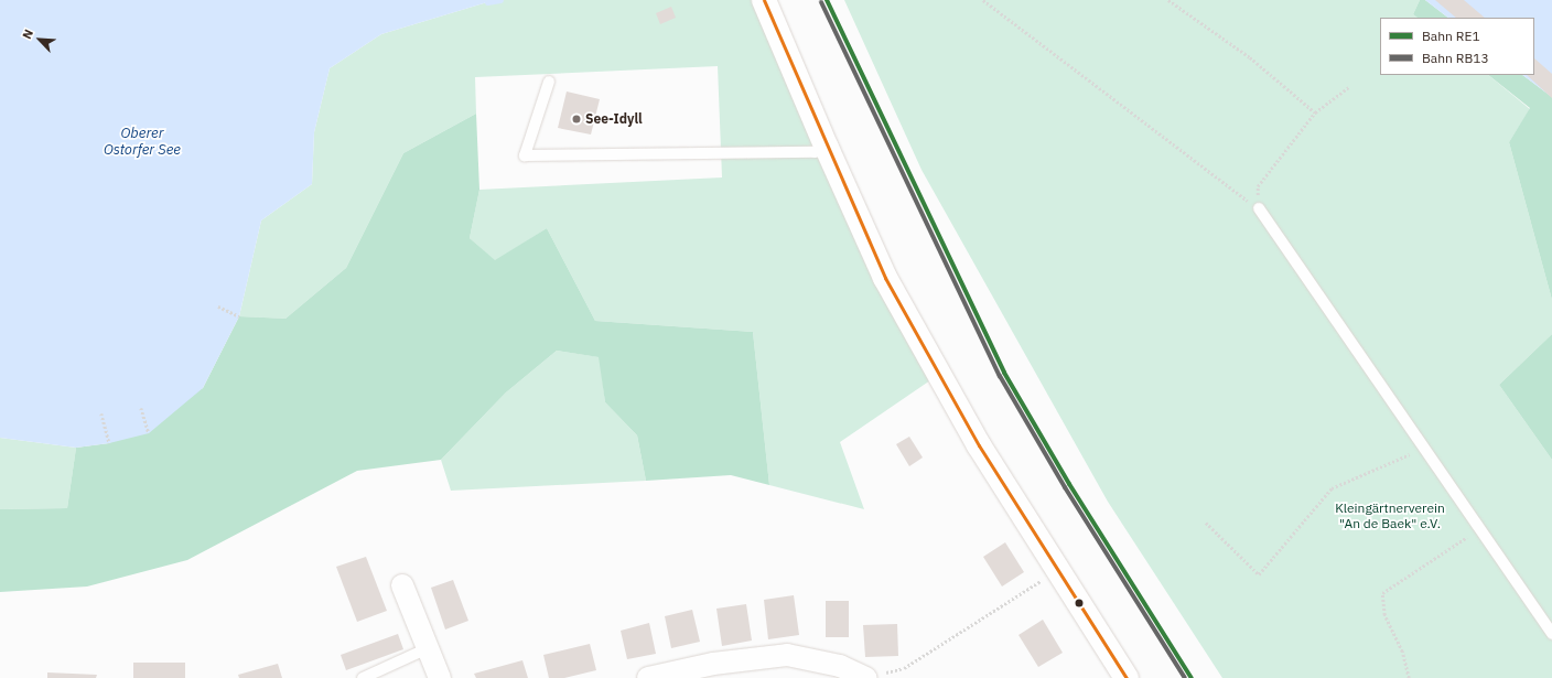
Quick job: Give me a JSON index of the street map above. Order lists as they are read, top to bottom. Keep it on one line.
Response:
{"water":["Oberer Ostorfer See"],"parks":["Kleingärtnerverein \"An de Baek\" e.V."],"places":["See-Idyll"],"lines":["rail line RE1","rail line RB13"],"legend":["Bahn RE1","Bahn RB13"],"north":"top left"}
